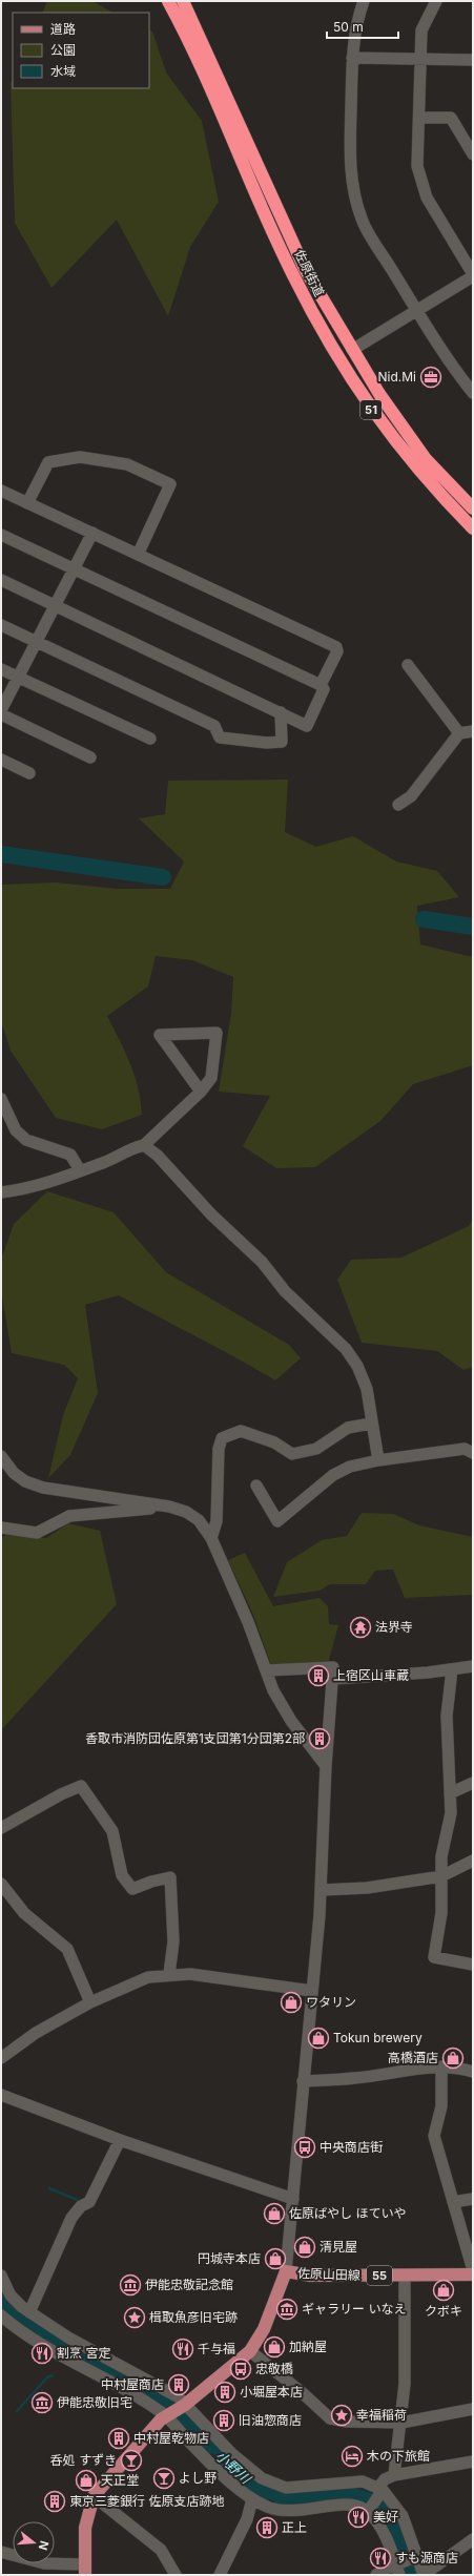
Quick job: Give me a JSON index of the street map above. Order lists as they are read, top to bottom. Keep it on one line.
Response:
{"streets":{"highway":["佐原街道","51"],"main road":["佐原山田線","55"]},"water":["小野川"],"places":{"office":["Nid.Mi"],"temple":["法界寺"],"building":["上宿区山車蔵","香取市消防団佐原第1支団第1分団第2部","中村屋商店","小堀屋本店","旧油惣商店","中村屋乾物店","東京三菱銀行 佐原支店跡地","正上"],"shop":["ワタリン","Tokun brewery","高橋酒店","佐原ばやし ほていや","清見屋","円城寺本店","クボキ","加納屋","天正堂"],"bus stop":["中央商店街","忠敬橋"],"museum":["伊能忠敬記念館","ギャラリー いなえ","伊能忠敬旧宅"],"place":["楫取魚彦旧宅跡","幸福稲荷"],"restaurant":["千与福","割烹 宮定","美好","すも源商店"],"hotel":["木の下旅館"],"bar":["呑処 すずき","よし野"]},"legend":["道路","公園","水域"],"scale_bar":"50 m","north":"right"}
